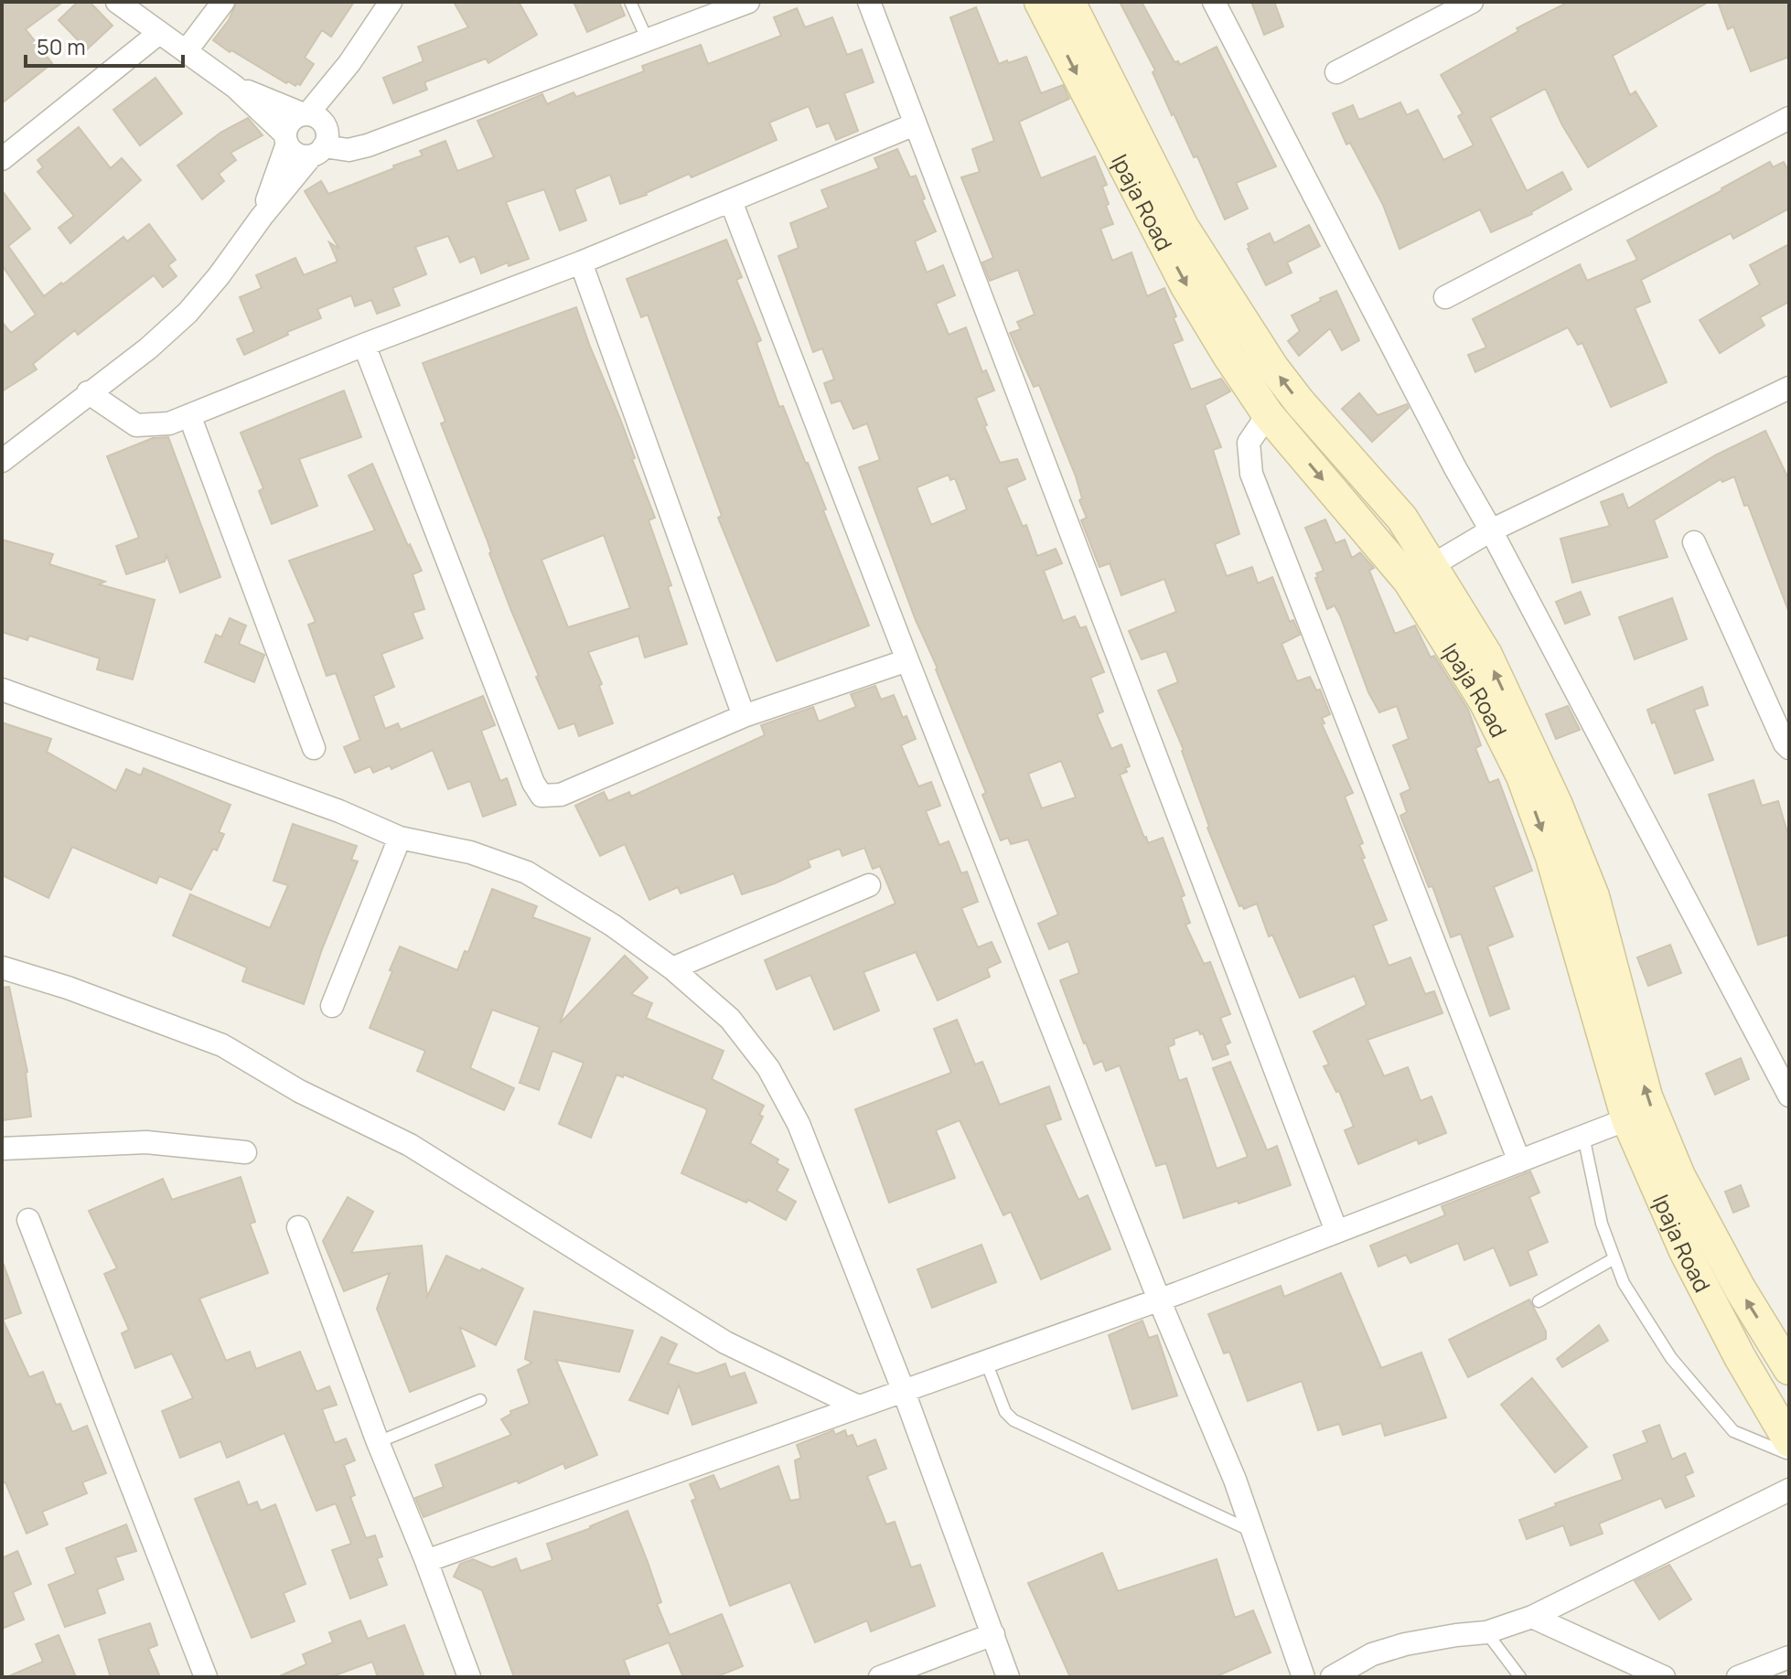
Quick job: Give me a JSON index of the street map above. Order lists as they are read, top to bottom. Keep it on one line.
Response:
{"streets":{"main road":["Ipaja Road"]},"scale_bar":"50 m"}
